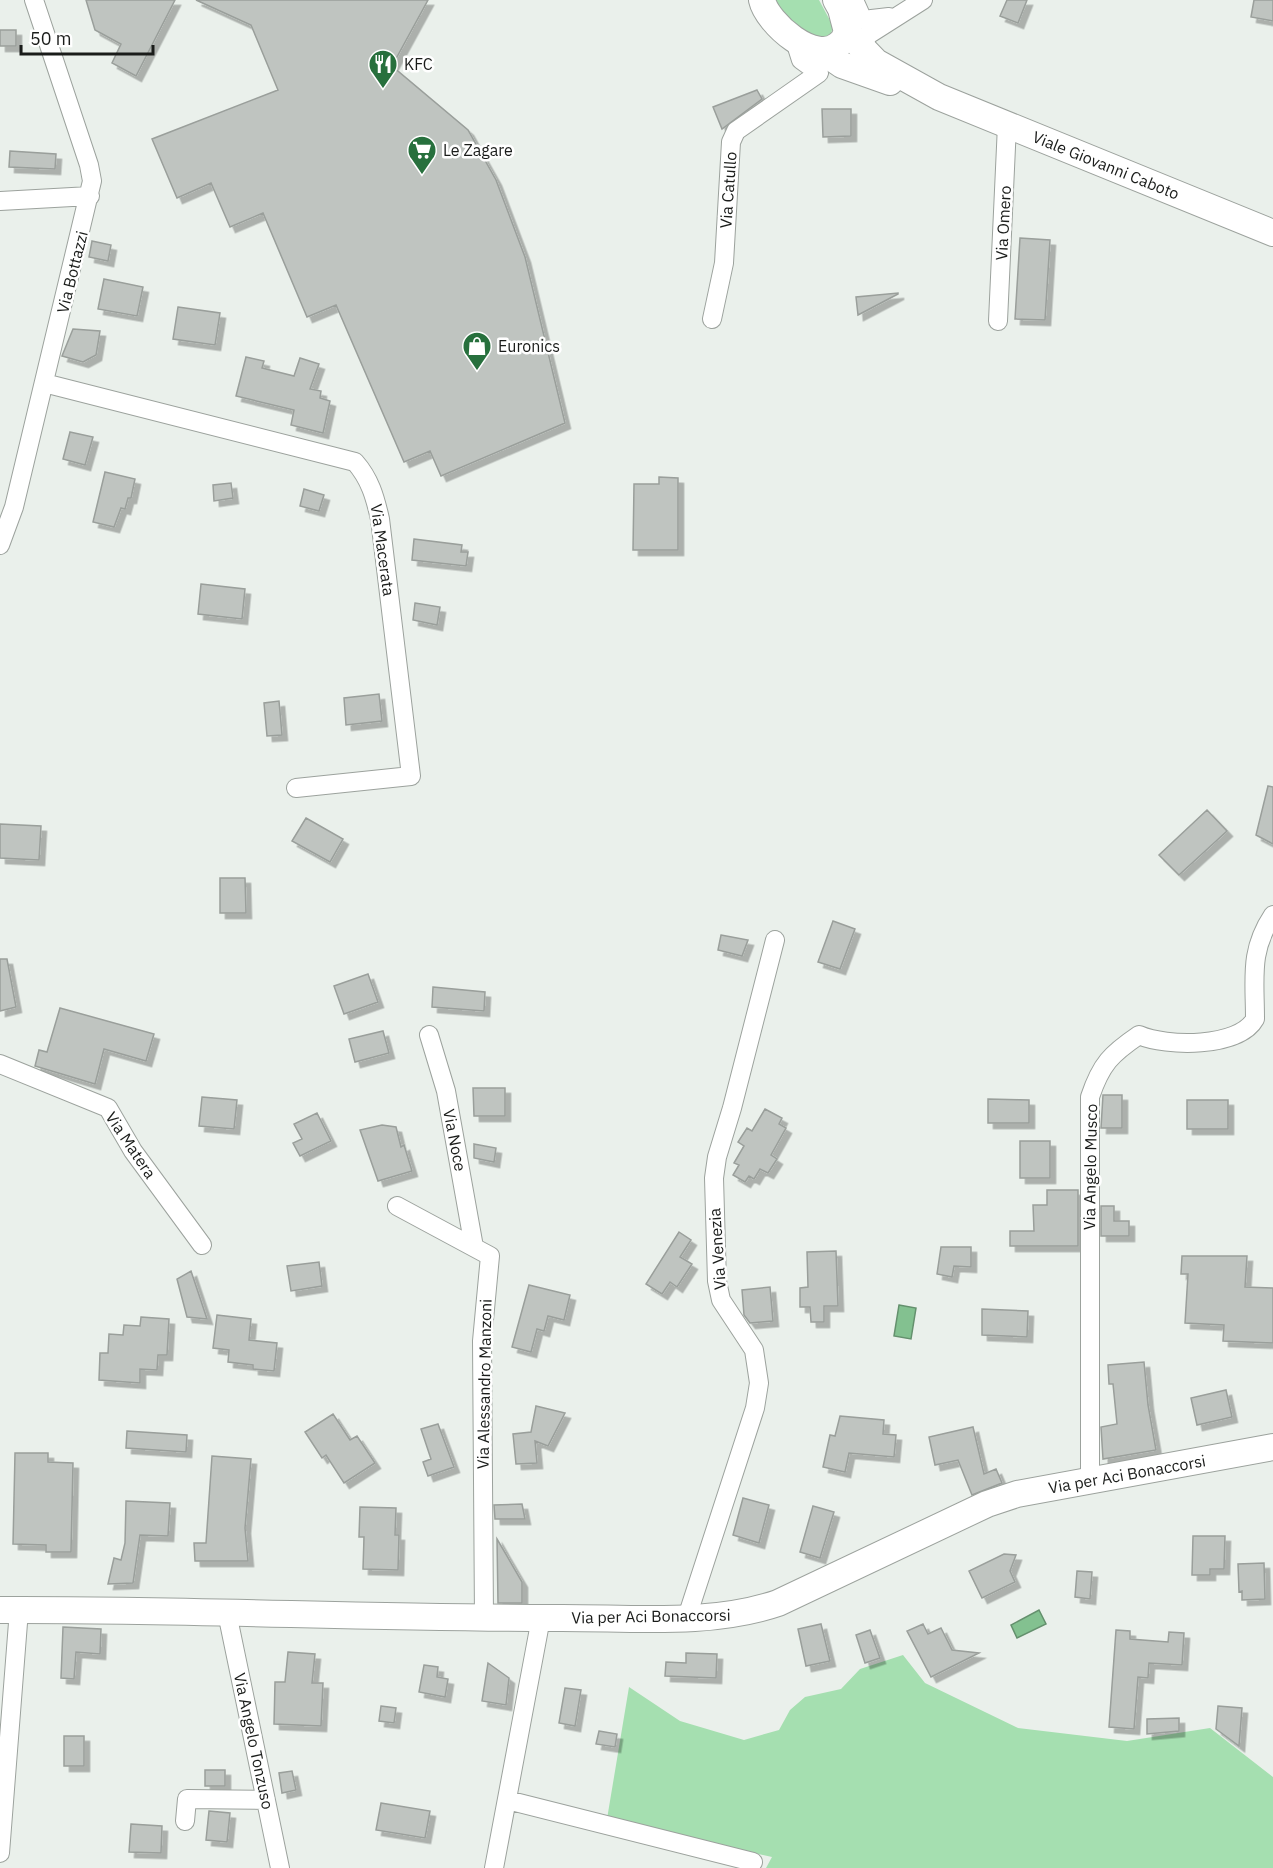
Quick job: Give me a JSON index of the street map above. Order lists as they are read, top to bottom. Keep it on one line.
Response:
{"streets":{"main road":["Viale Giovanni Caboto","Via per Aci Bonaccorsi"],"street":["Via Catullo","Via Omero","Via Bottazzi","Via Macerata","Via Noce","Via Matera","Via Angelo Musco","Via Venezia","Via Alessandro Manzoni","Via Angelo Tonzuso"]},"crossings":[["Viale Giovanni Caboto","Via Omero"],["Via Bottazzi","Via Macerata"],["Via Noce","Via Alessandro Manzoni"],["Via Angelo Musco","Via per Aci Bonaccorsi"],["Via Venezia","Via per Aci Bonaccorsi"],["Via Alessandro Manzoni","Via per Aci Bonaccorsi"],["Via per Aci Bonaccorsi","Via Angelo Tonzuso"]],"places":{"restaurant":["KFC"],"supermarket":["Le Zagare"],"shop":["Euronics"]},"scale_bar":"50 m"}
